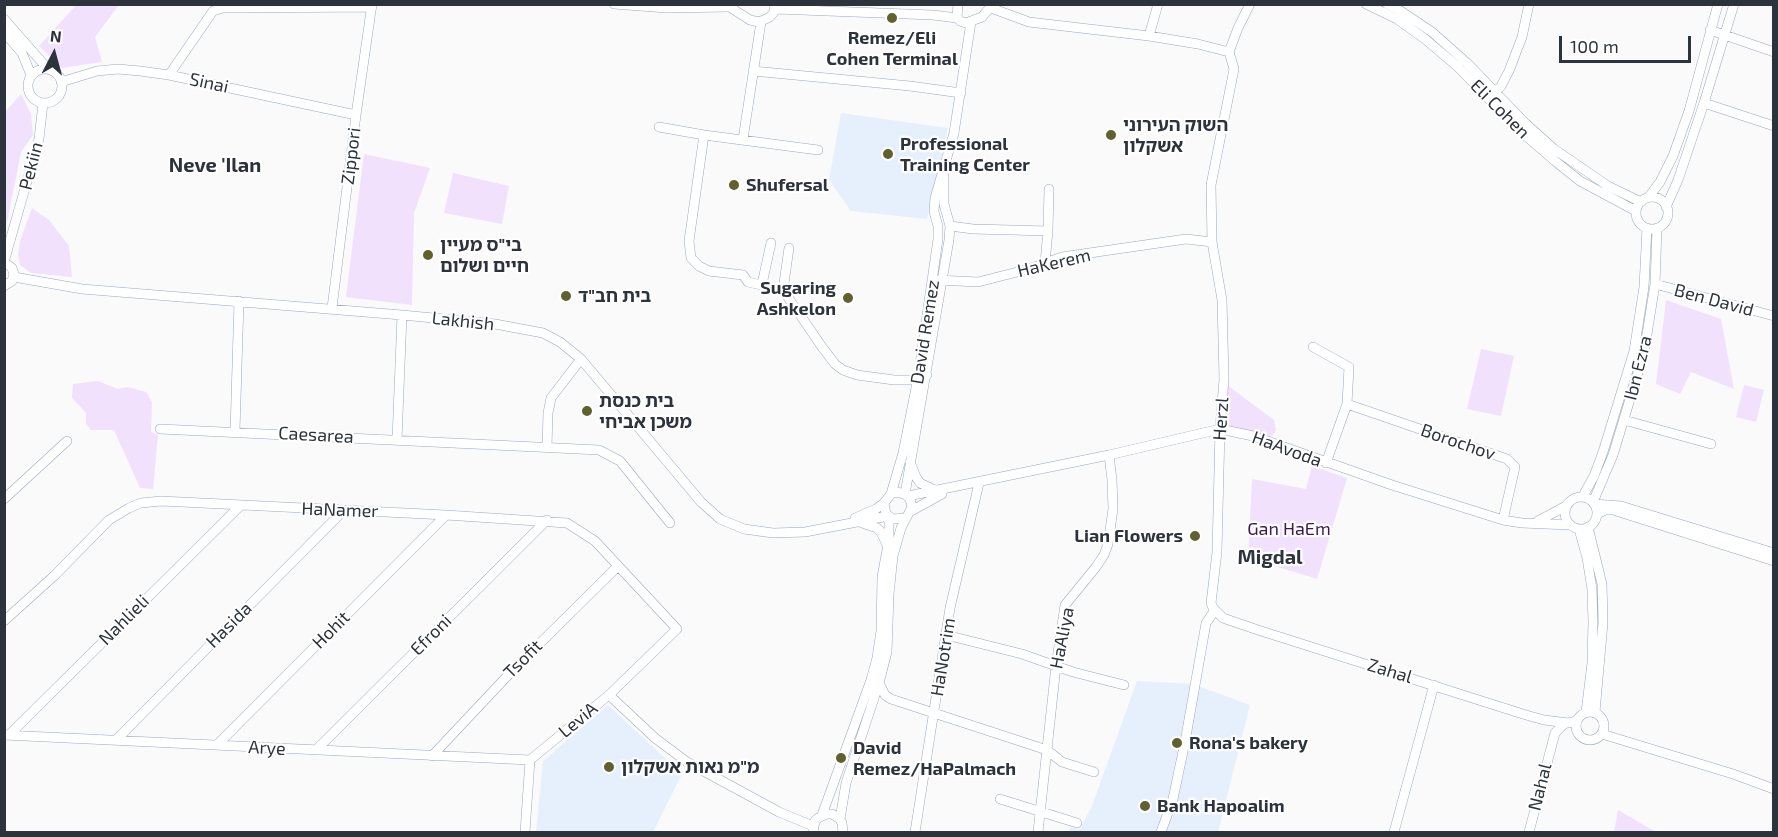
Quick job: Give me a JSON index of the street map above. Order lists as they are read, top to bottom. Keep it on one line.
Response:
{"streets":{"street":["Sinai","Eli Cohen","Zippori","Pekiin","HaKerem","Ben David","Lakhish","David Remez","Ibn Ezra","Herzl","Caesarea","Borochov","HaAvoda","HaNamer","Nahlieli","Hasida","Hohit","Efroni","HaAliya","HaNotrim","Tsofit","Zahal","LeviA","Arye","Nahal"]},"crossings":[["Sinai","Zippori"],["Sinai","Pekiin"],["Eli Cohen","Ibn Ezra"],["Zippori","Lakhish"],["HaKerem","David Remez"],["HaKerem","Herzl"],["Ben David","Ibn Ezra"],["Lakhish","David Remez"],["Lakhish","HaAvoda"],["David Remez","HaAvoda"],["Ibn Ezra","HaAvoda"],["Herzl","HaAvoda"],["Herzl","Zahal"],["Borochov","HaAvoda"],["HaAvoda","HaAliya"],["HaAvoda","HaNotrim"],["HaNamer","Nahlieli"],["HaNamer","Hasida"],["HaNamer","Hohit"],["HaNamer","Efroni"],["HaNamer","Tsofit"],["HaNamer","LeviA"],["Nahlieli","Arye"],["Hasida","Arye"],["Hohit","Arye"],["Efroni","Arye"],["Tsofit","Arye"],["Zahal","Nahal"],["LeviA","Arye"]],"districts":["Neve 'Ilan","Migdal"],"parks":["Gan HaEm"],"places":["Remez/Eli Cohen Terminal","השוק העירוני אשקלון","Professional Training Center","Shufersal","בי\"ס מעיין חיים ושלום","בית חב\"ד","Sugaring Ashkelon","בית כנסת משכן אביחי","Lian Flowers","Rona's bakery","David Remez/HaPalmach","מ\"מ נאות אשקלון","Bank Hapoalim"],"scale_bar":"100 m","north":"top"}
